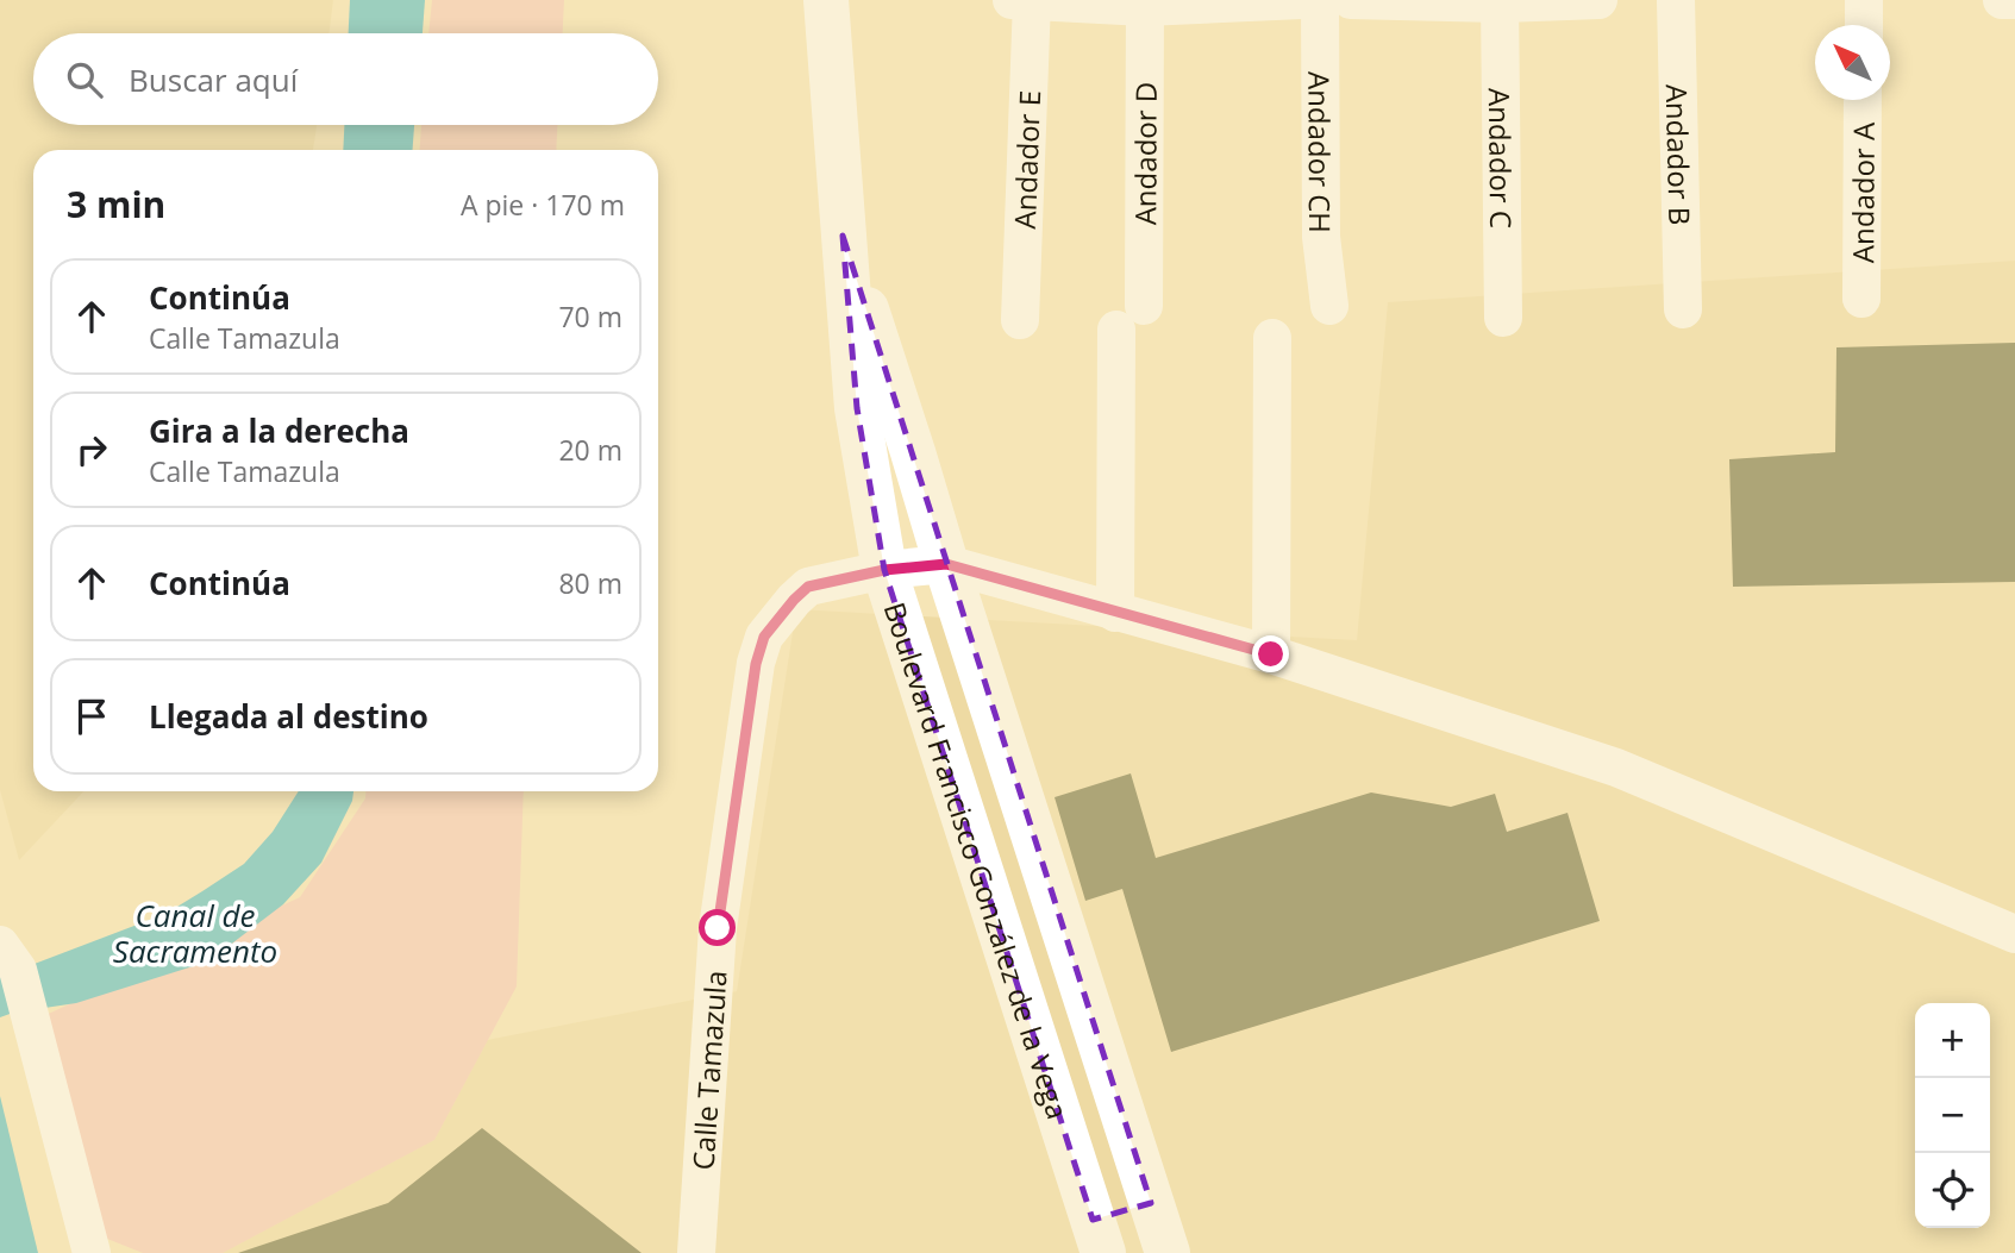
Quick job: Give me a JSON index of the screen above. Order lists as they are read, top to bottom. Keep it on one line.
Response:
{"streets":{"main road":["Boulevard Francisco González de la Vega"],"street":["Andador CH","Andador D","Andador B","Andador C","Andador E","Andador A","Calle Tamazula"]},"crossings":[["Boulevard Francisco González de la Vega","Calle Tamazula"]],"water":["Canal de Sacramento"],"north":"top left","page":{"search":"Buscar aquí","heading":["3 min","A pie · 170 m"],"list":[["Continúa","Calle Tamazula","70 m"],["Gira a la derecha","Calle Tamazula","20 m"],["Continúa","80 m"],"Llegada al destino"],"map_buttons":["+","−"]}}
